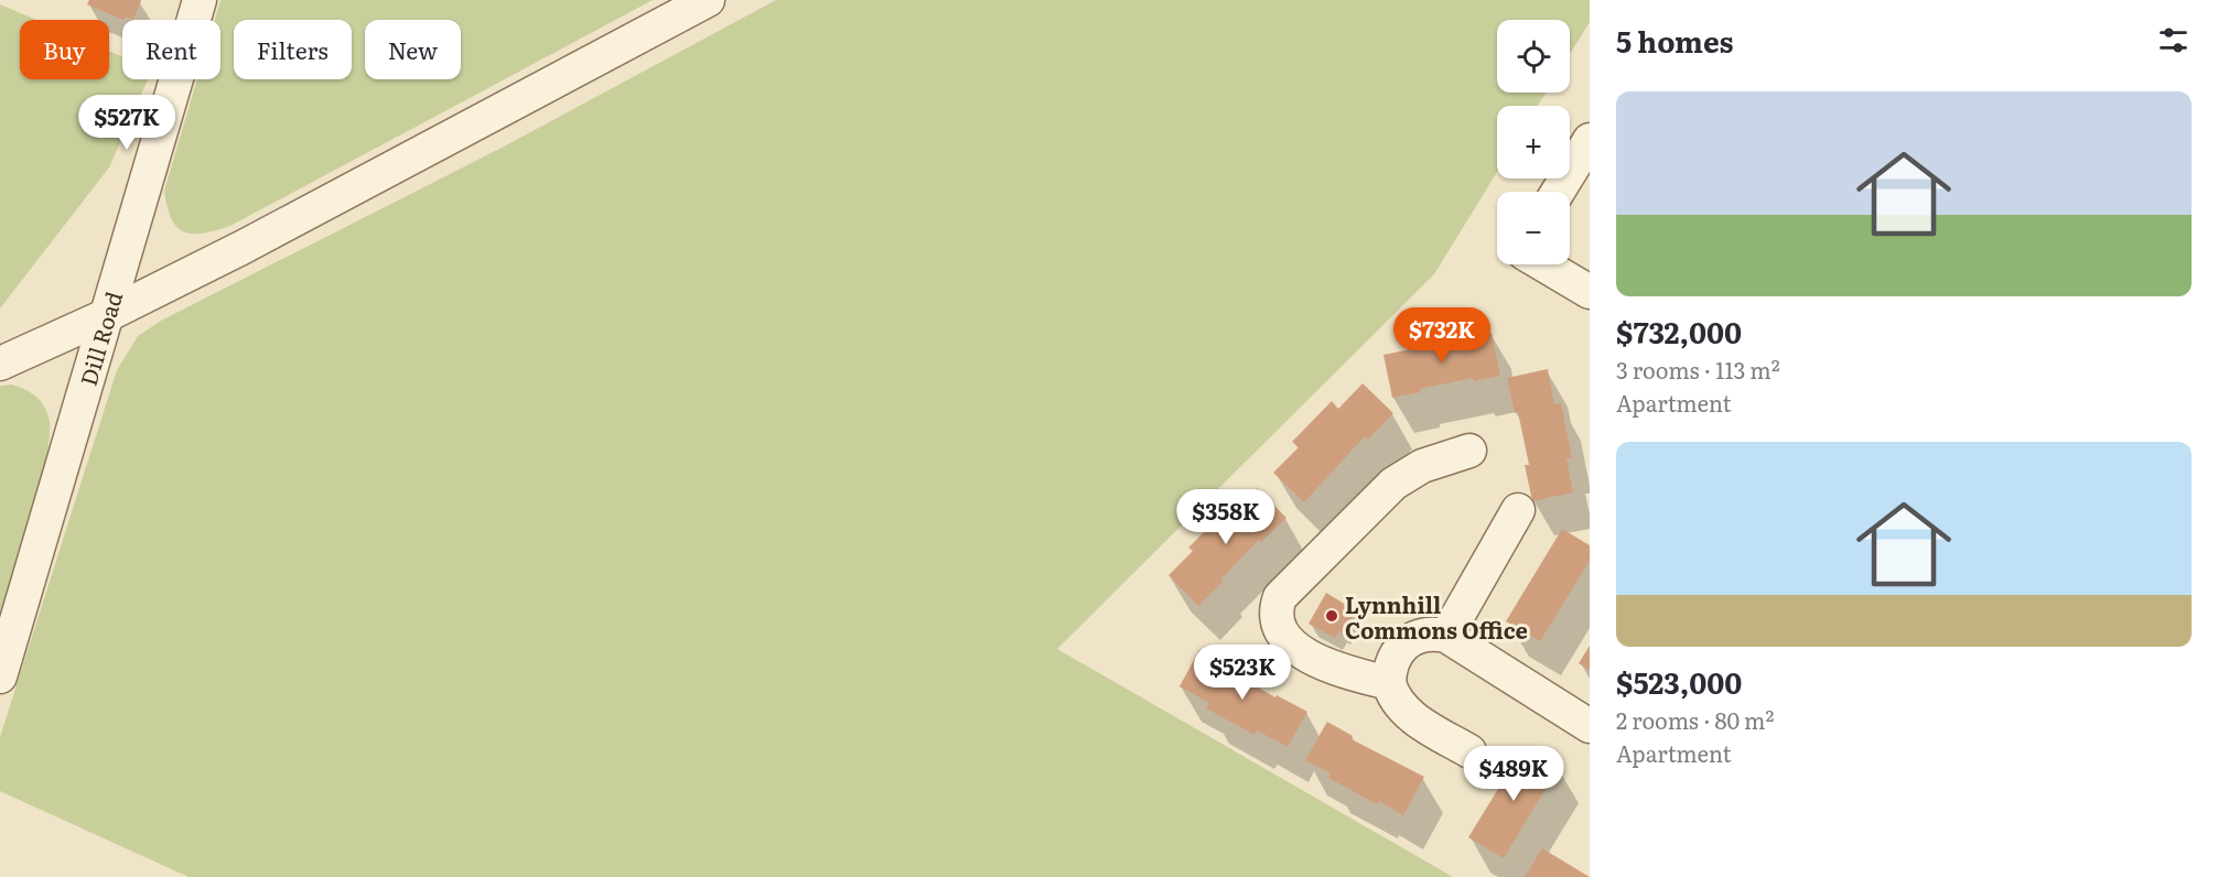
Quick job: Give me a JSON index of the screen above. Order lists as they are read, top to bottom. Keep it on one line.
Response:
{"streets":{"street":["Dill Road"]},"places":["Lynnhill Commons Office"],"page":{"heading":"5 homes","map_buttons":["+","−"],"chip":["Buy","Rent","Filters","New"],"list":[{"name":"$732,000","note":"3 rooms · 113 m² · Apartment"},{"name":"$523,000","note":"2 rooms · 80 m² · Apartment"}],"price":["$527K","$732K","$358K","$523K","$489K"]}}
